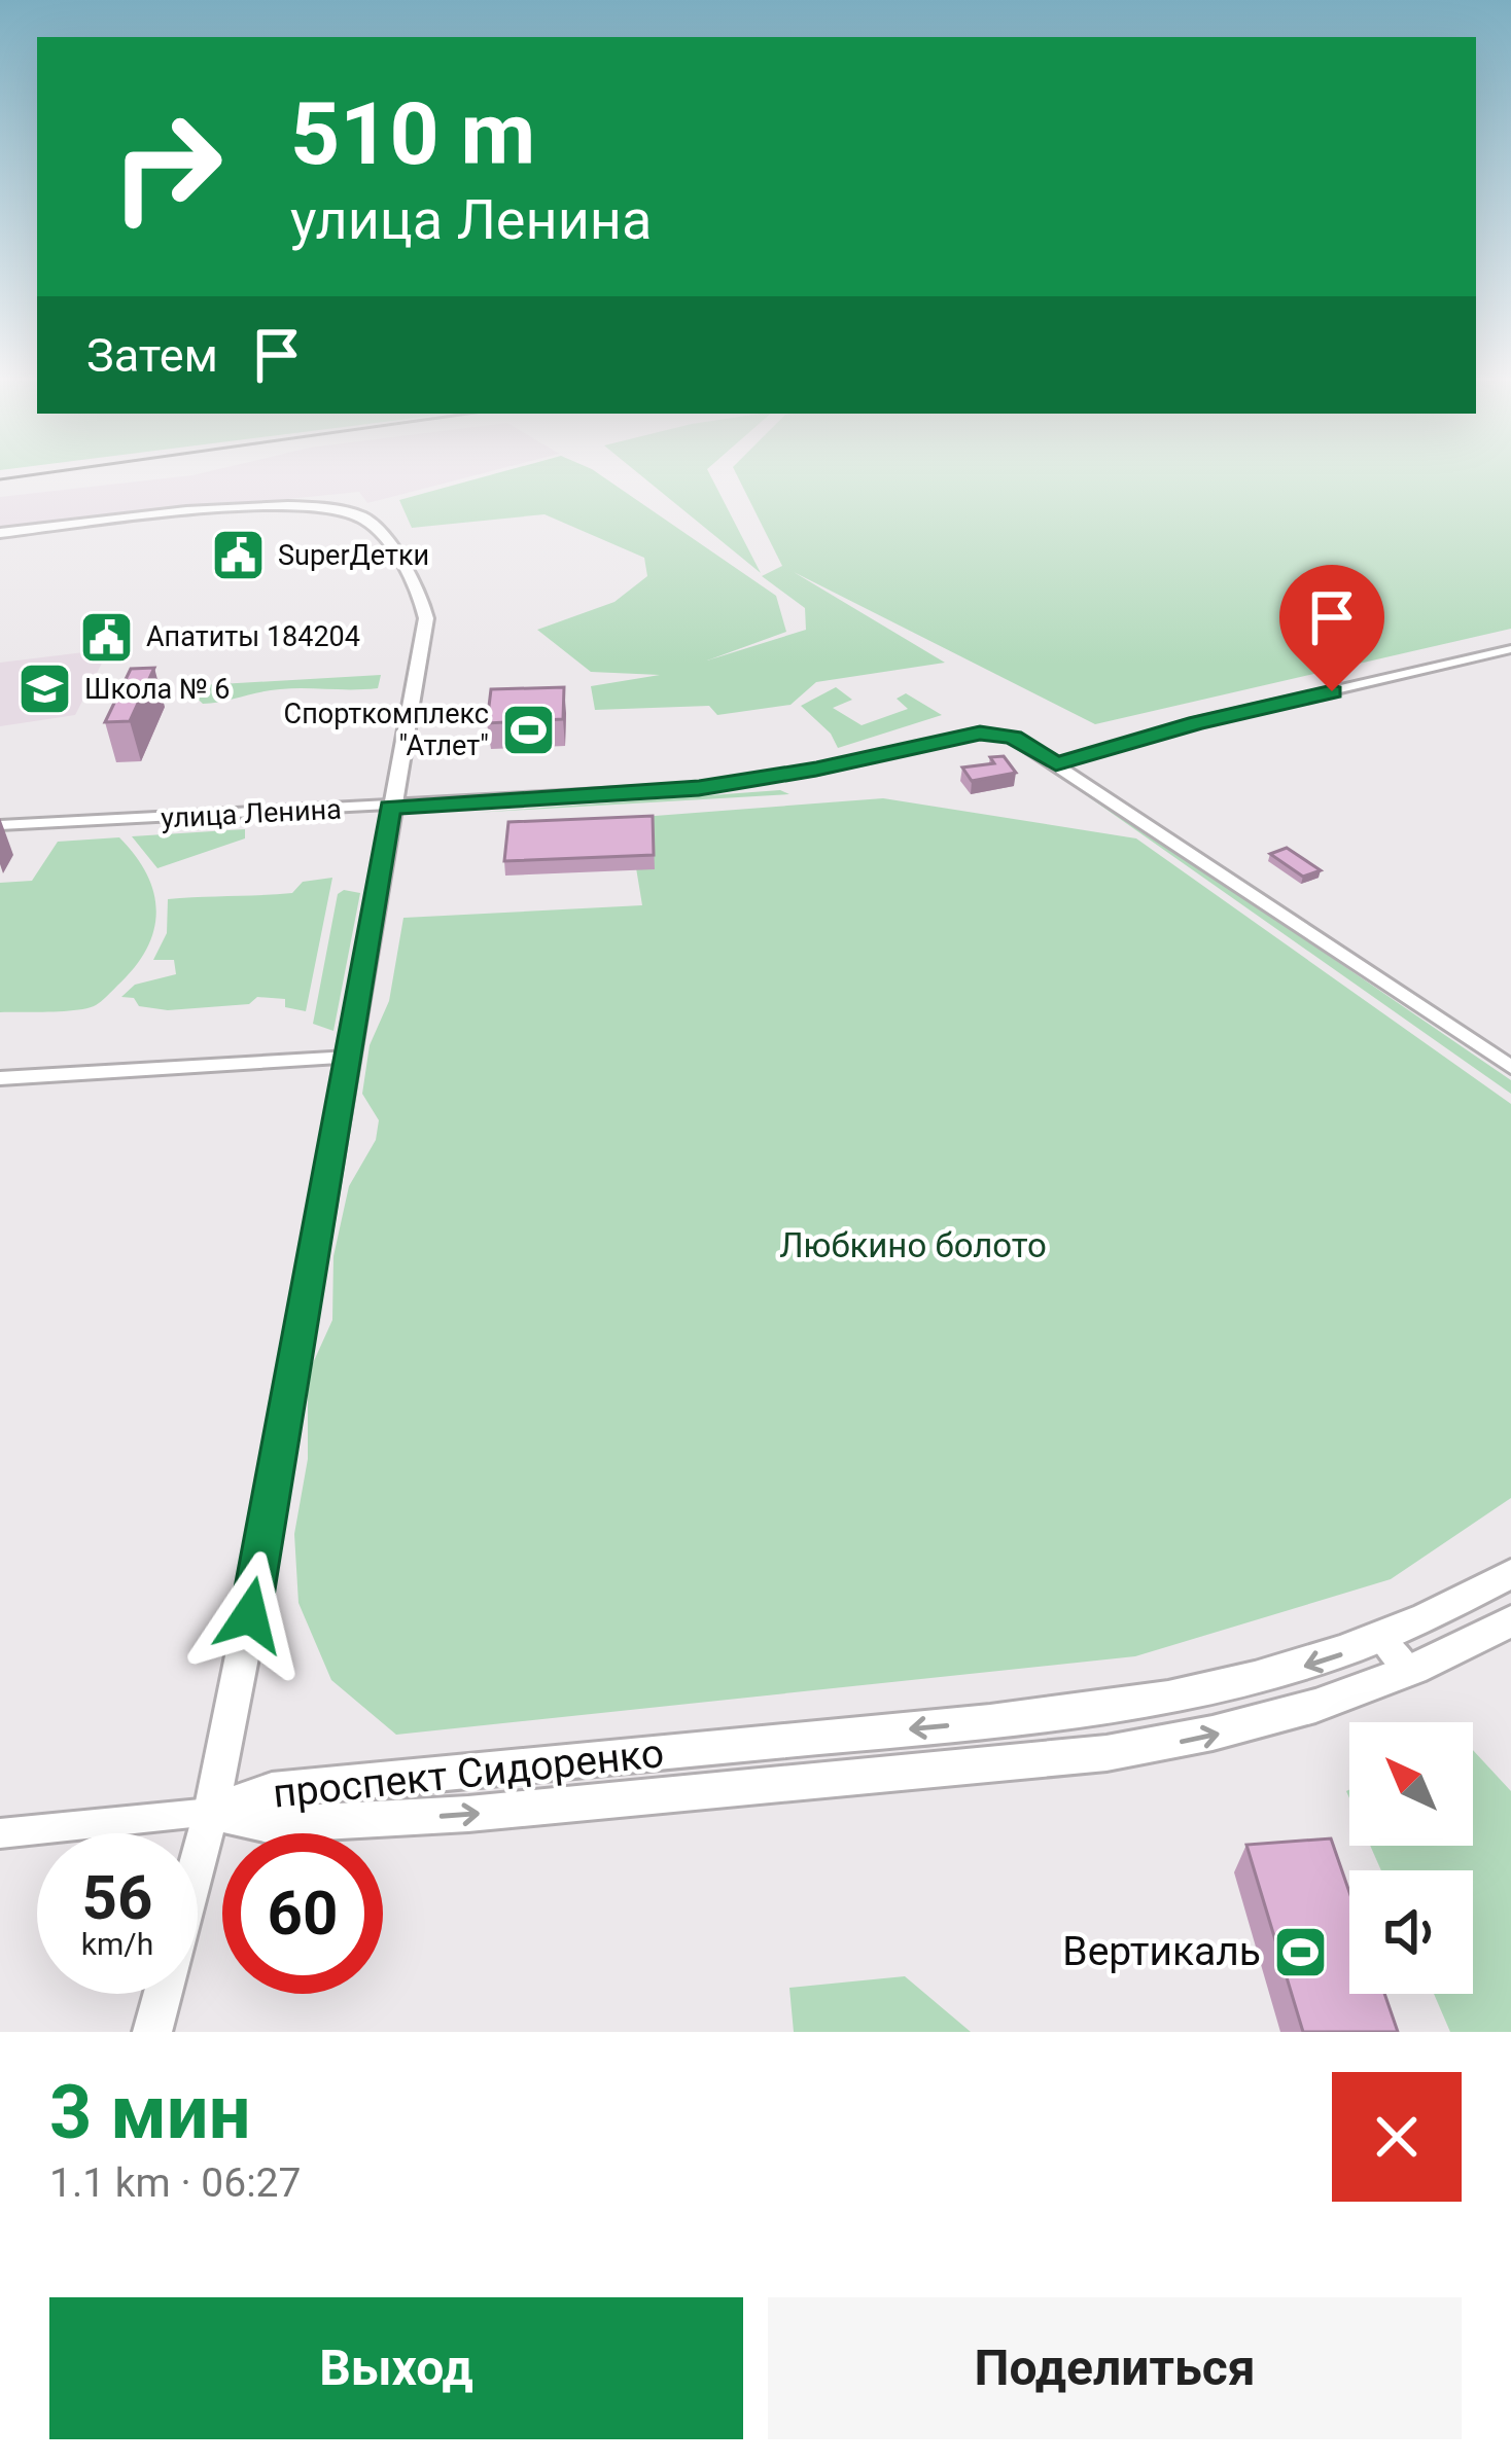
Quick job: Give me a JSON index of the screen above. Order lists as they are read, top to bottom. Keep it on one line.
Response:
{"streets":{"main road":["проспект Сидоренко"],"street":["улица Ленина"]},"parks":["Любкино болото"],"places":{"public building":["SuperДетки","Апатиты 184204"],"school or university":["Школа № 6"],"sports":["Спорткомплекс \"Атлет\"","Вертикаль"]},"north":"top left","page":{"turn":["510 m","улица Ленина"],"then":"Затем","speed":"56 km/h","limit":"60","heading":["3 мин","1.1 km · 06:27"],"buttons":["Выход","Поделиться"]}}
